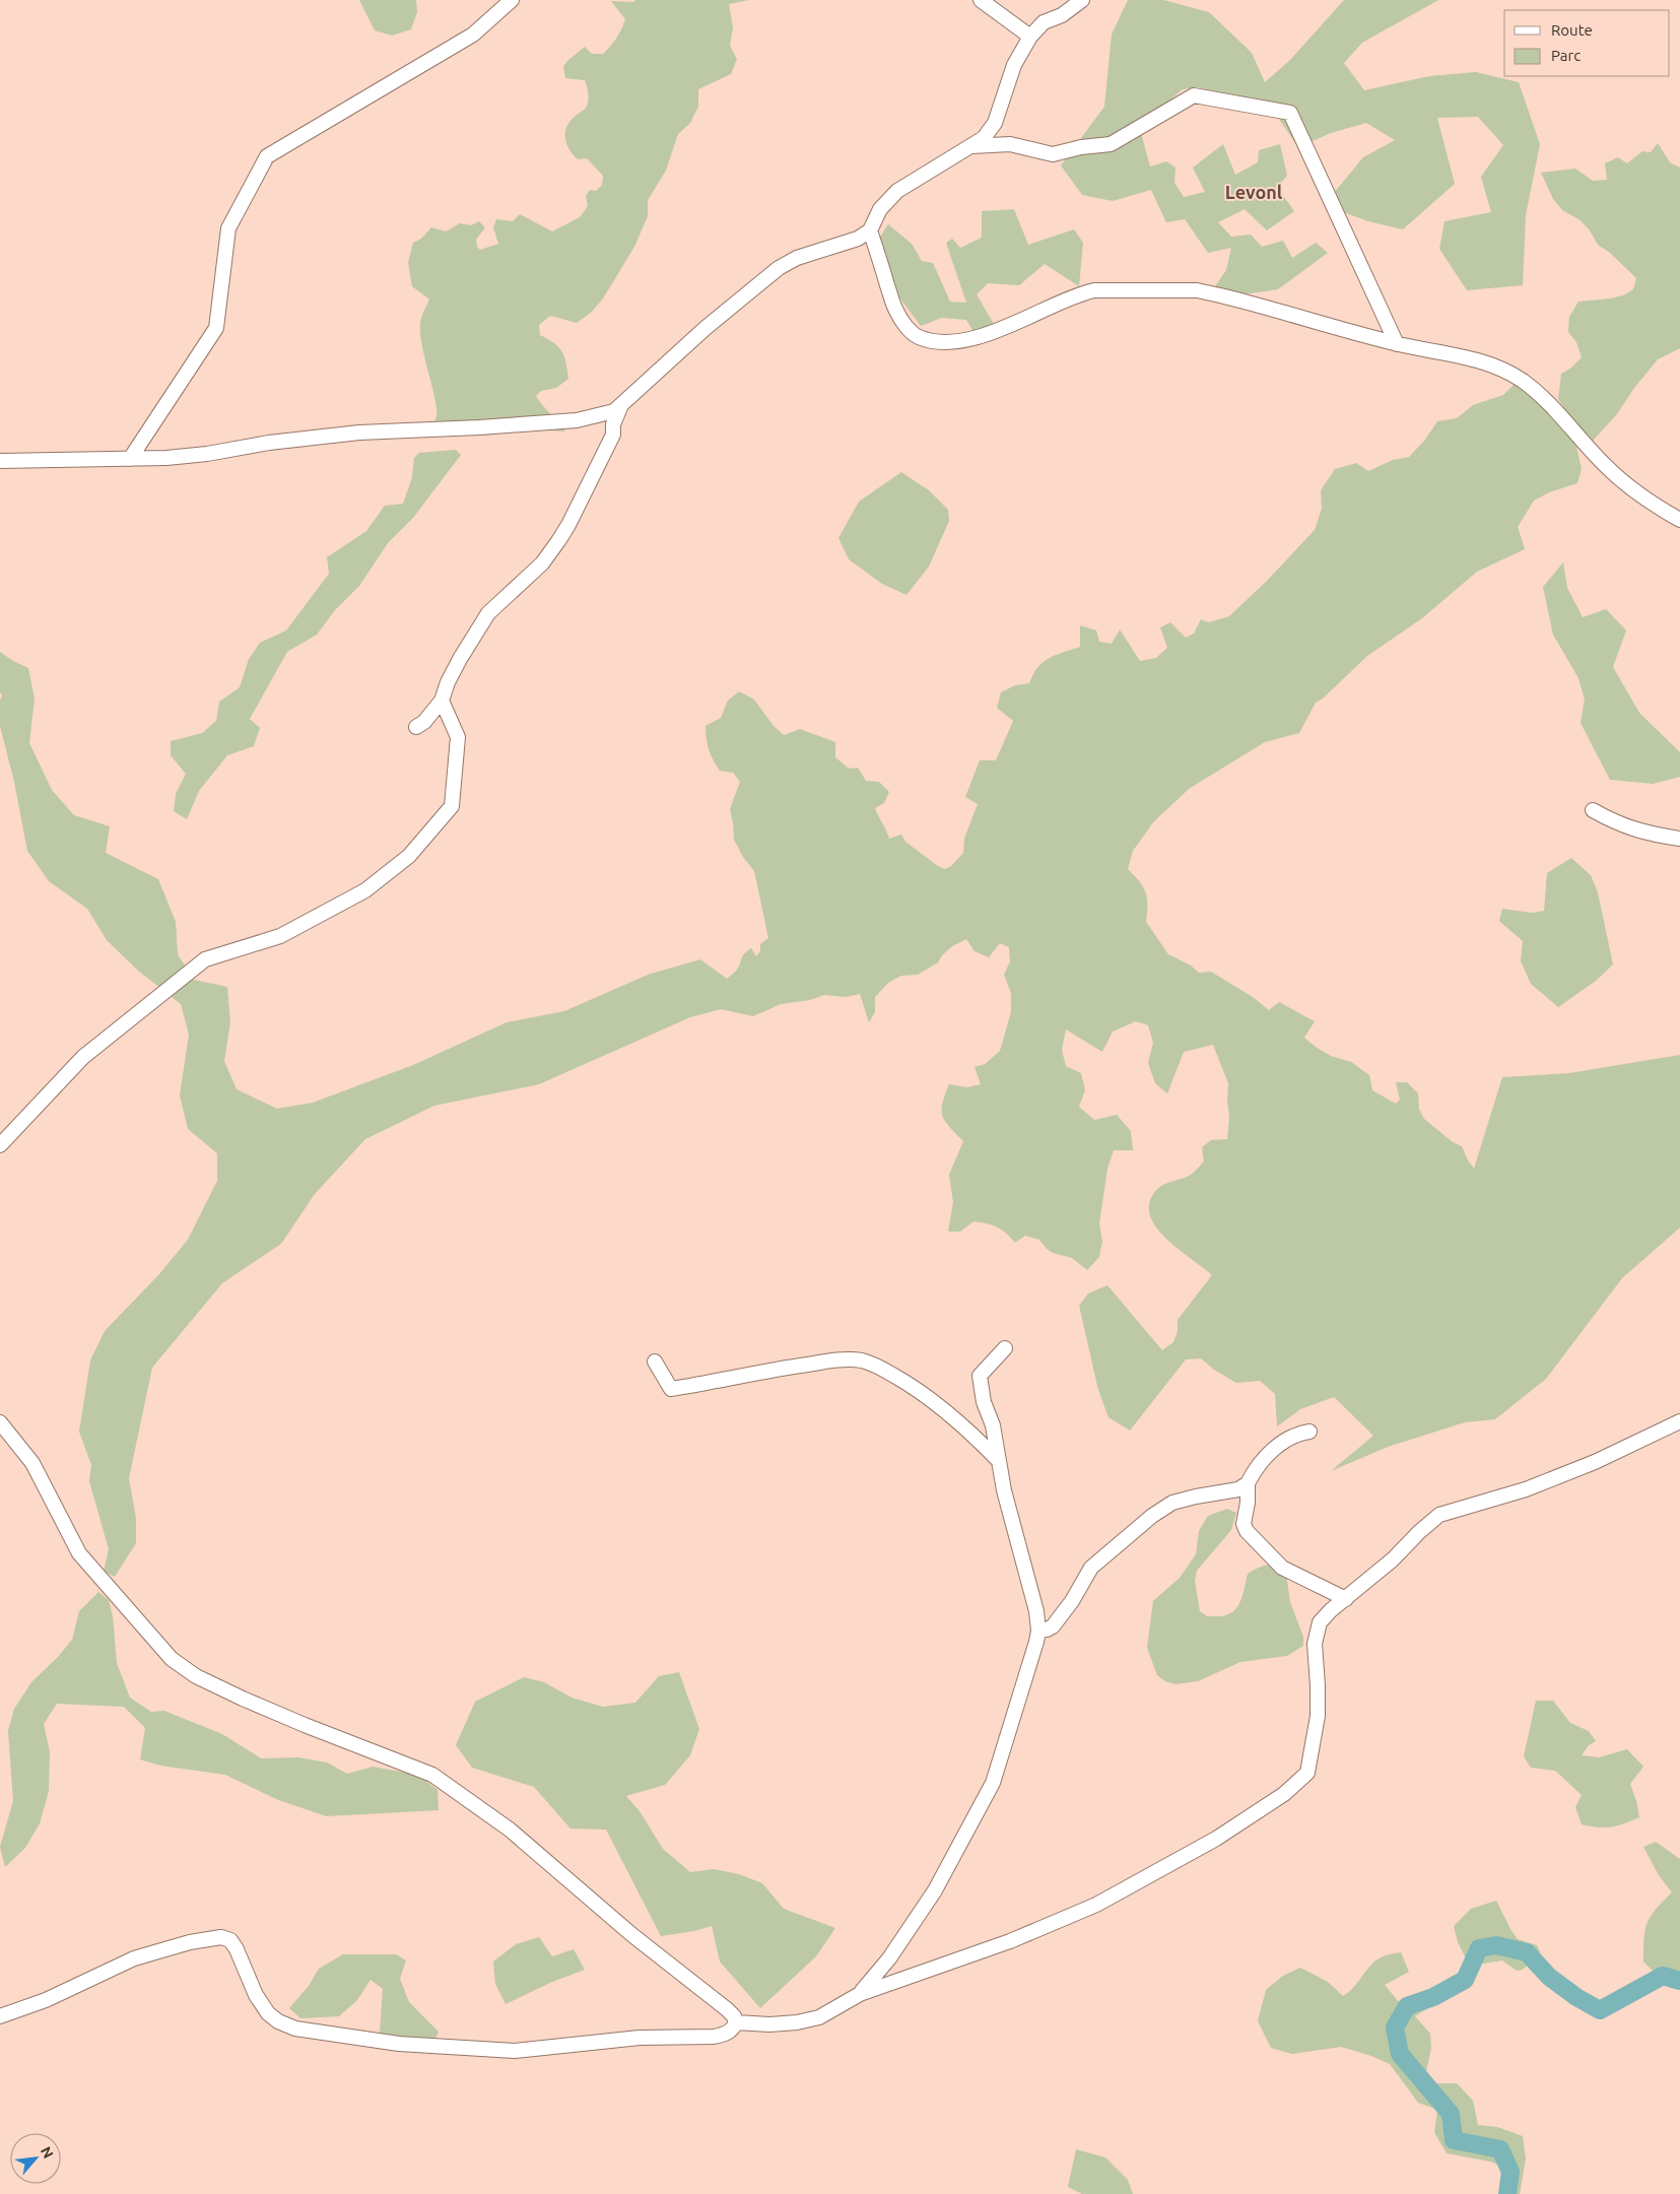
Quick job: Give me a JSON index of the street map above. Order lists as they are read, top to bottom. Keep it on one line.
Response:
{"districts":["Levonl"],"legend":["Route","Parc"],"north":"top right"}
